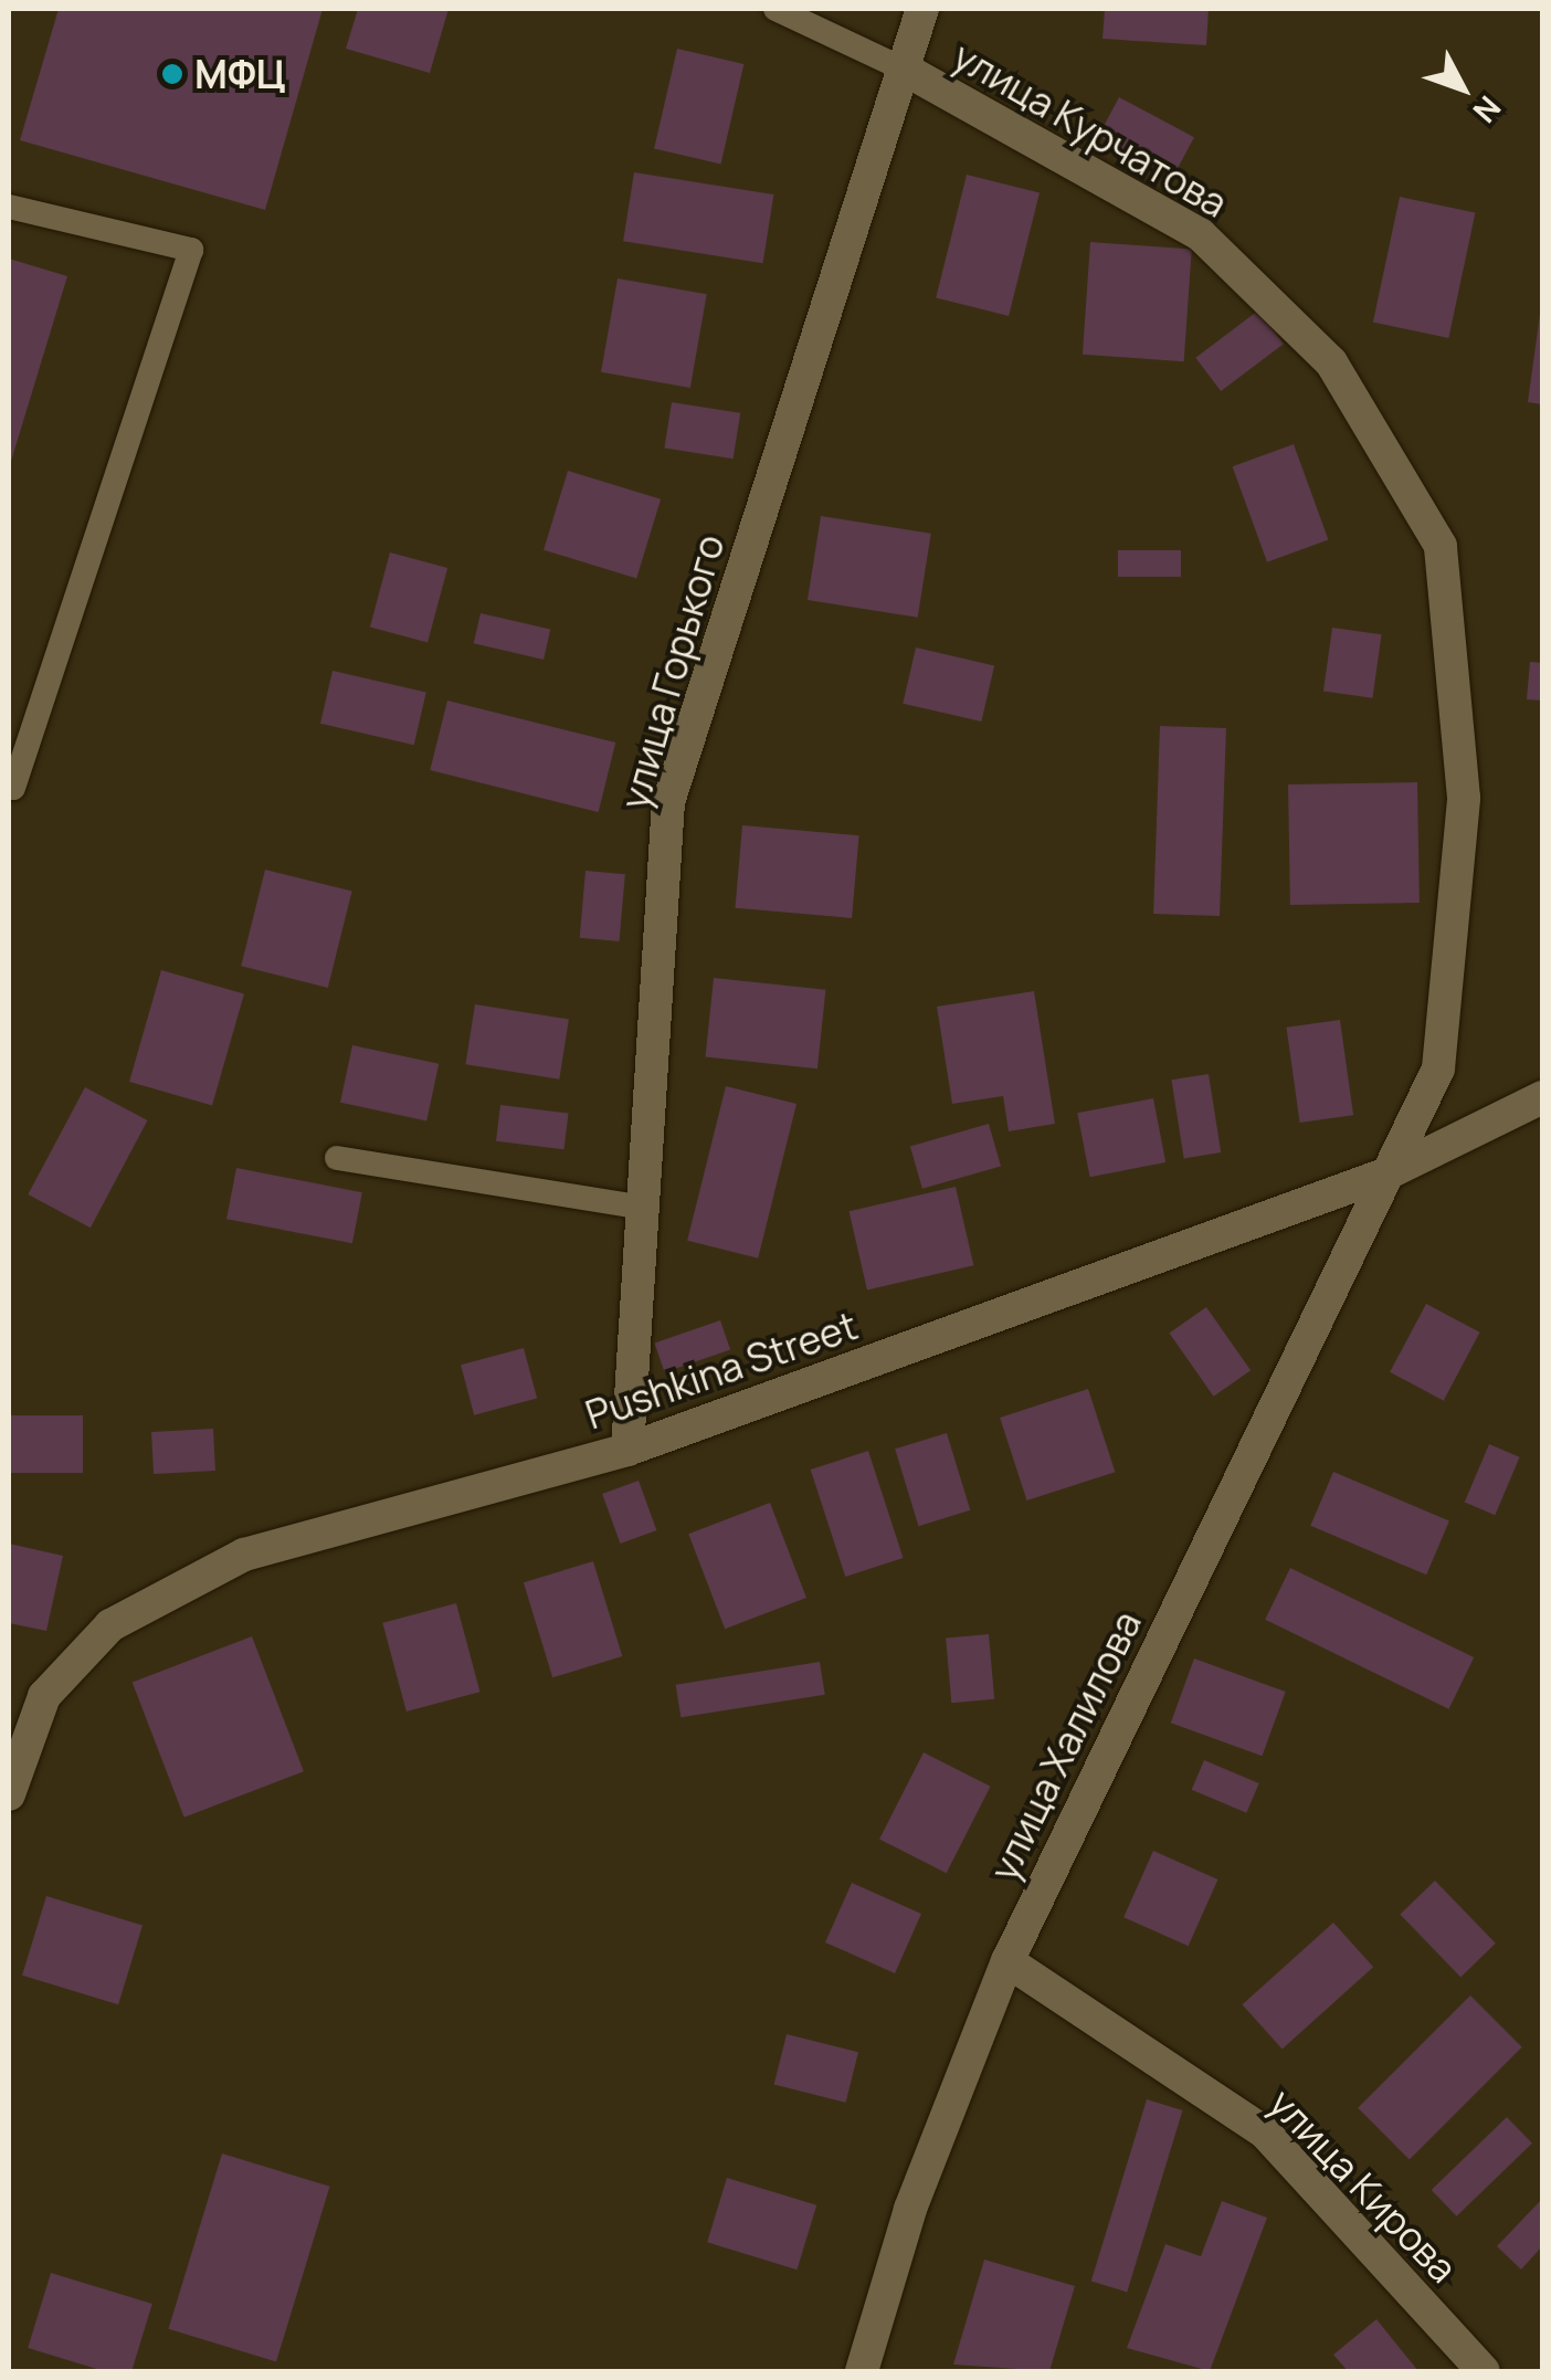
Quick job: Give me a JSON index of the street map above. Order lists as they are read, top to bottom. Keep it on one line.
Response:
{"streets":{"street":["улица Курчатова","улица Горького","Pushkina Street","улица Халилова","улица Кирова"]},"crossings":[["улица Курчатова","улица Горького"],["улица Курчатова","Pushkina Street"],["улица Курчатова","улица Халилова"],["улица Горького","Pushkina Street"],["Pushkina Street","улица Халилова"],["улица Халилова","улица Кирова"]],"places":["МФЦ"],"north":"bottom right"}
